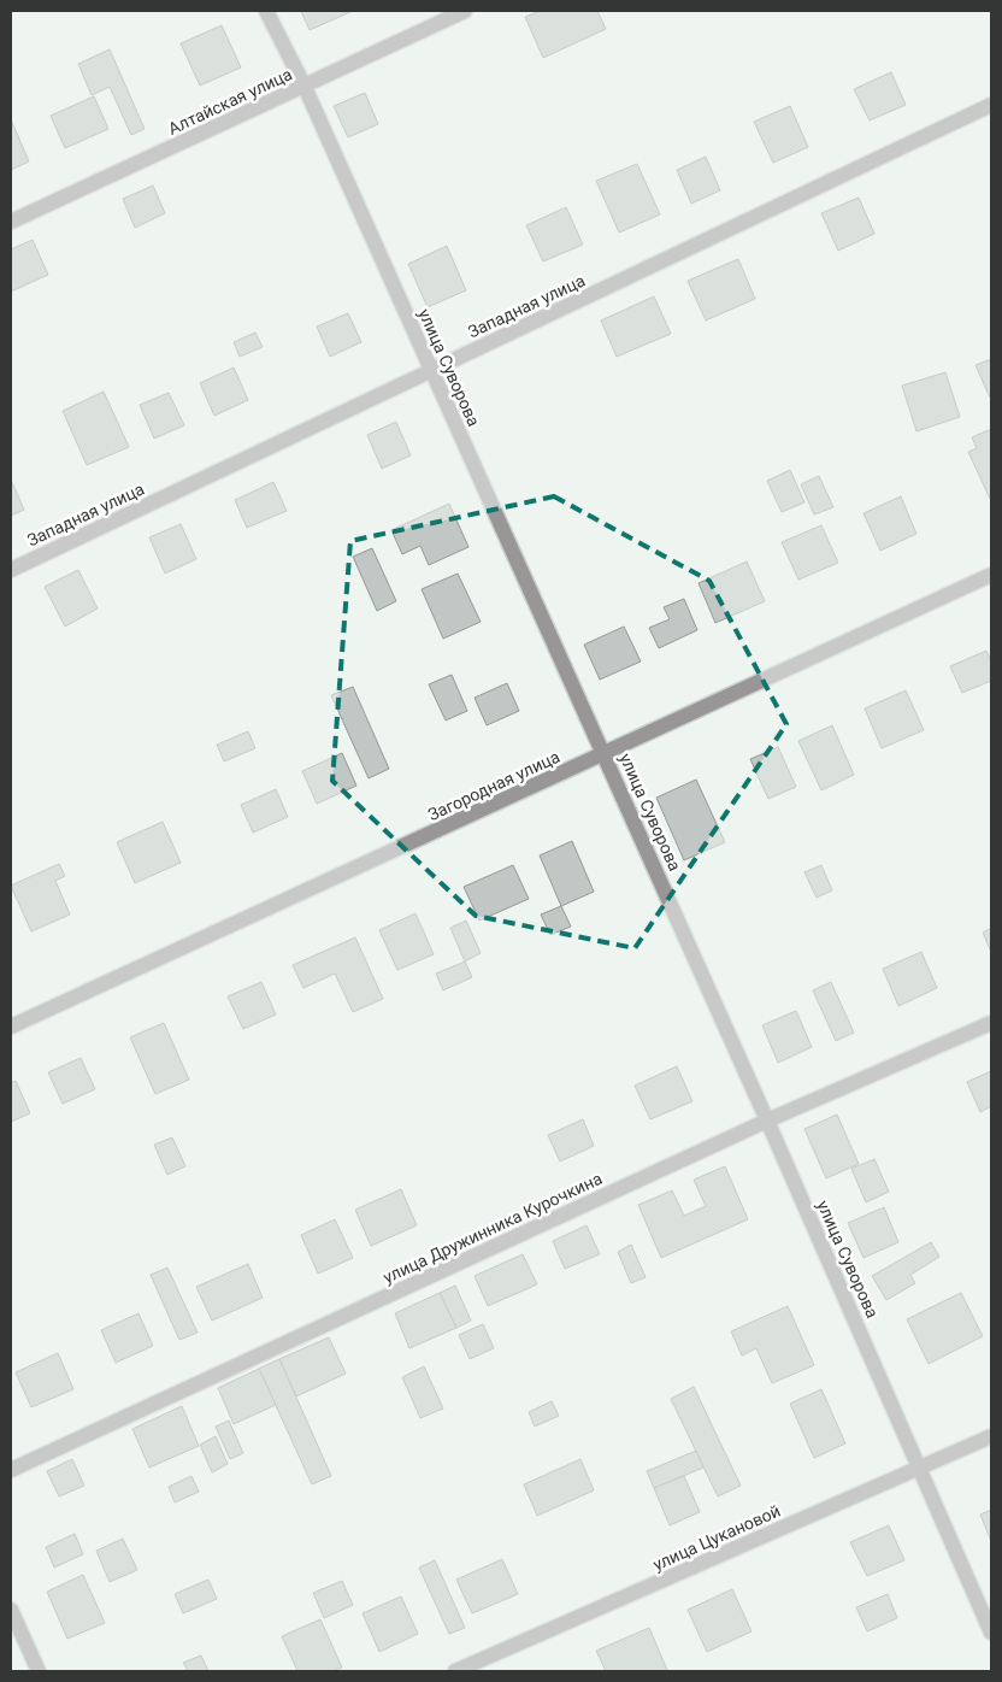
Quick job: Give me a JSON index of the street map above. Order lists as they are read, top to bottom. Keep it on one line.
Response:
{"streets":{"street":["Алтайская улица","Западная улица","улица Суворова","Загородная улица","улица Дружинника Курочкина","улица Цукановой"]},"crossings":[["Алтайская улица","улица Суворова"],["Западная улица","улица Суворова"],["улица Суворова","Загородная улица"],["улица Суворова","улица Дружинника Курочкина"],["улица Суворова","улица Цукановой"]]}
